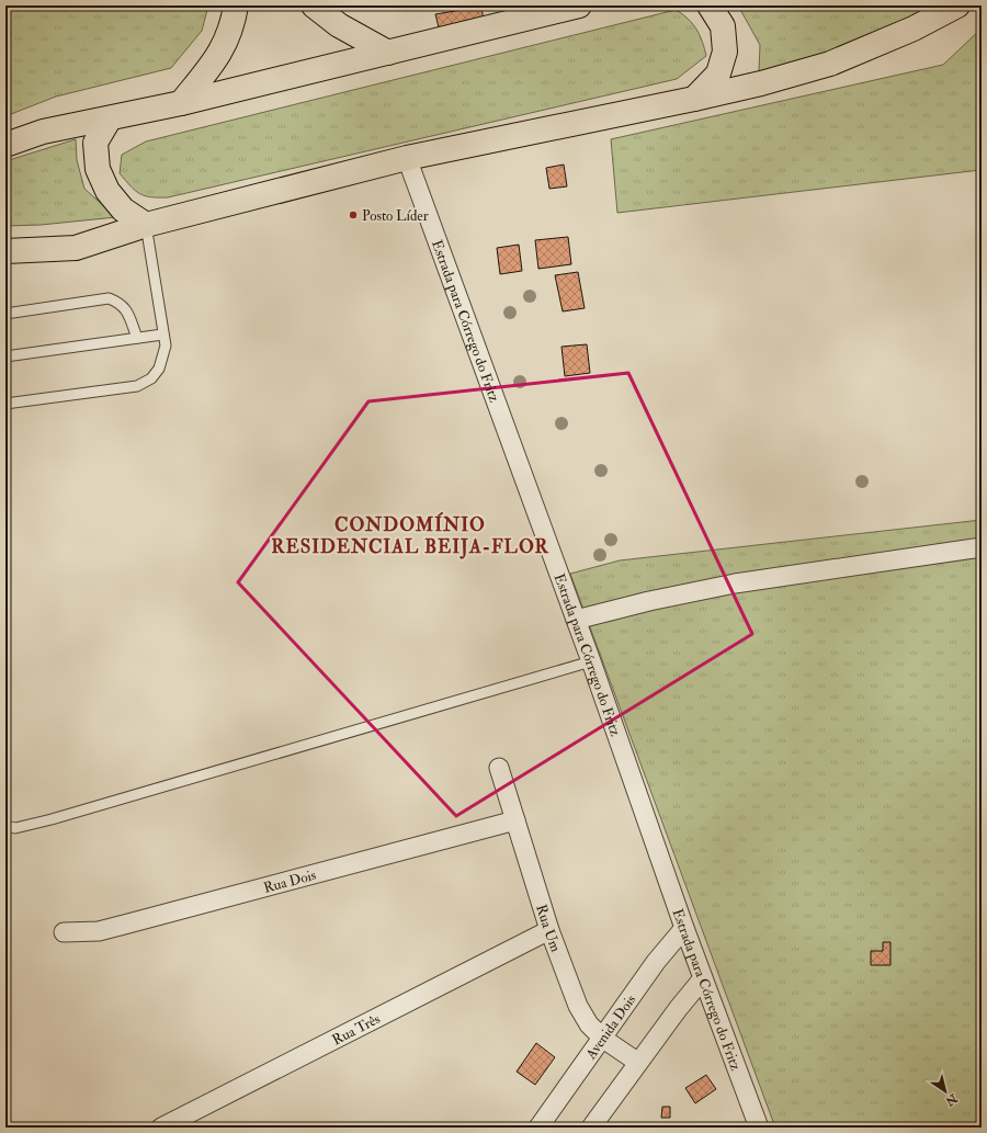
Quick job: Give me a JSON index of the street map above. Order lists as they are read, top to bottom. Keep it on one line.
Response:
{"streets":{"street":["Estrada para Córrego do Fritz","Rua Dois","Rua Um","Avenida Dois","Rua Três"]},"crossings":[["Estrada para Córrego do Fritz","Avenida Dois"],["Rua Dois","Rua Um"],["Rua Um","Avenida Dois"],["Rua Um","Rua Três"]],"districts":["CONDOMÍNIO RESIDENCIAL BEIJA-FLOR"],"places":["Posto Líder"],"north":"bottom right"}
